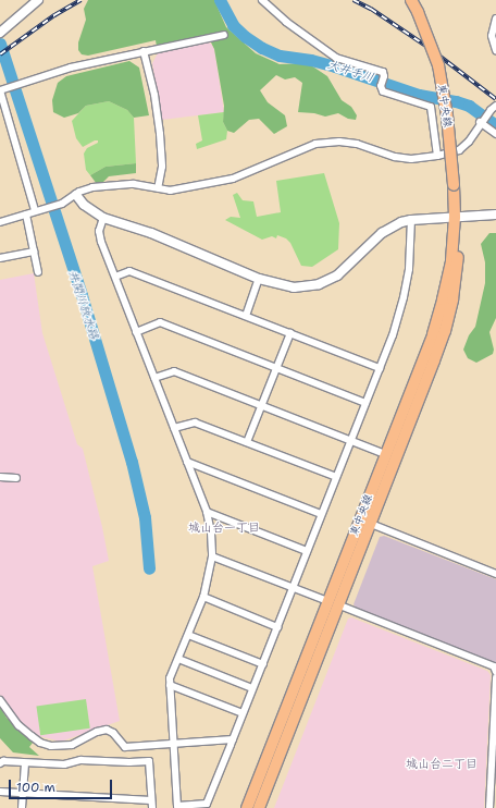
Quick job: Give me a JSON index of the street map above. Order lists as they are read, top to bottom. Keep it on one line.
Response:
{"streets":{"highway":["東中央線"]},"districts":["城山台一丁目","城山台二丁目"],"water":["大井手川","井関川放水路"],"scale_bar":"100 m"}
